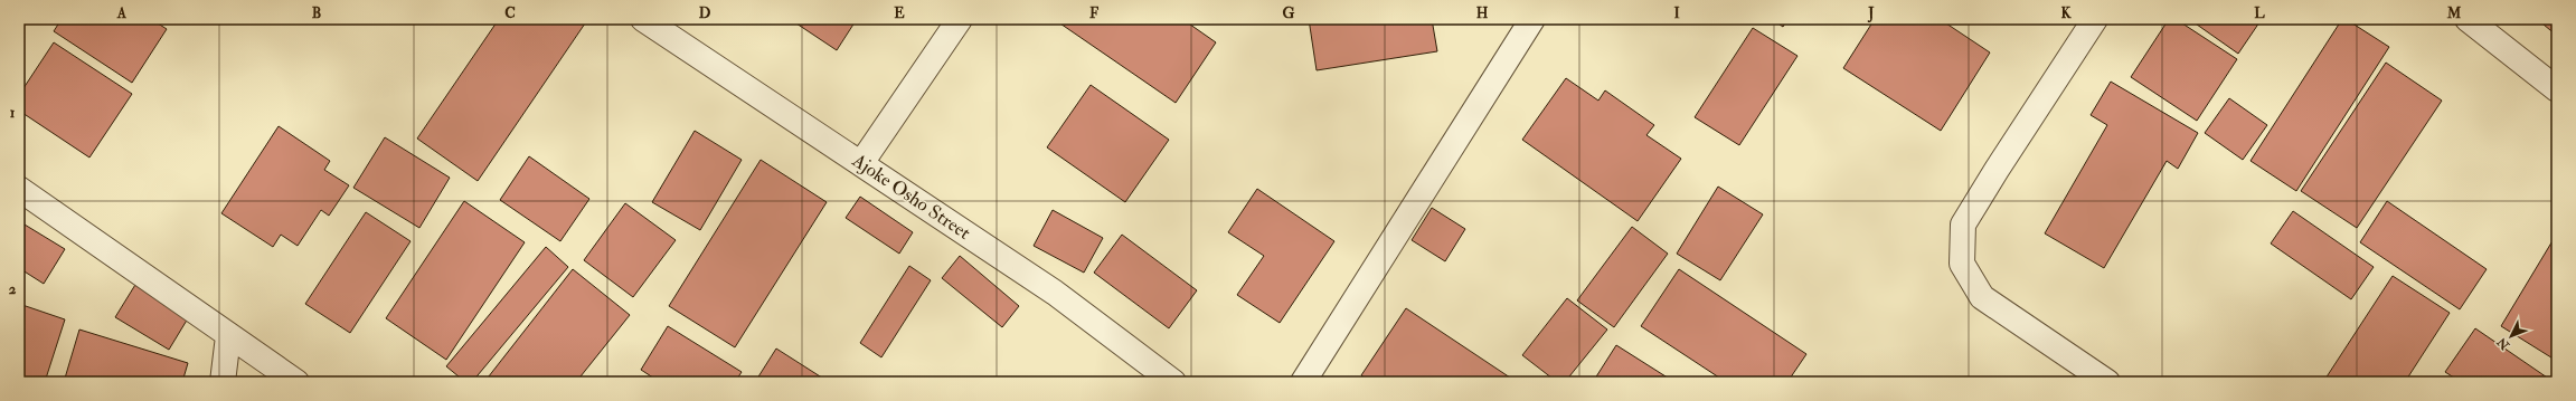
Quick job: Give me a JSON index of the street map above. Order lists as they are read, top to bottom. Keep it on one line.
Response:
{"streets":{"street":["Ajoke Osho Street"]},"north":"bottom left","grid":{"columns":["A","B","C","D","E","F","G","H","I","J","K","L","M"],"rows":["1","2"]}}
